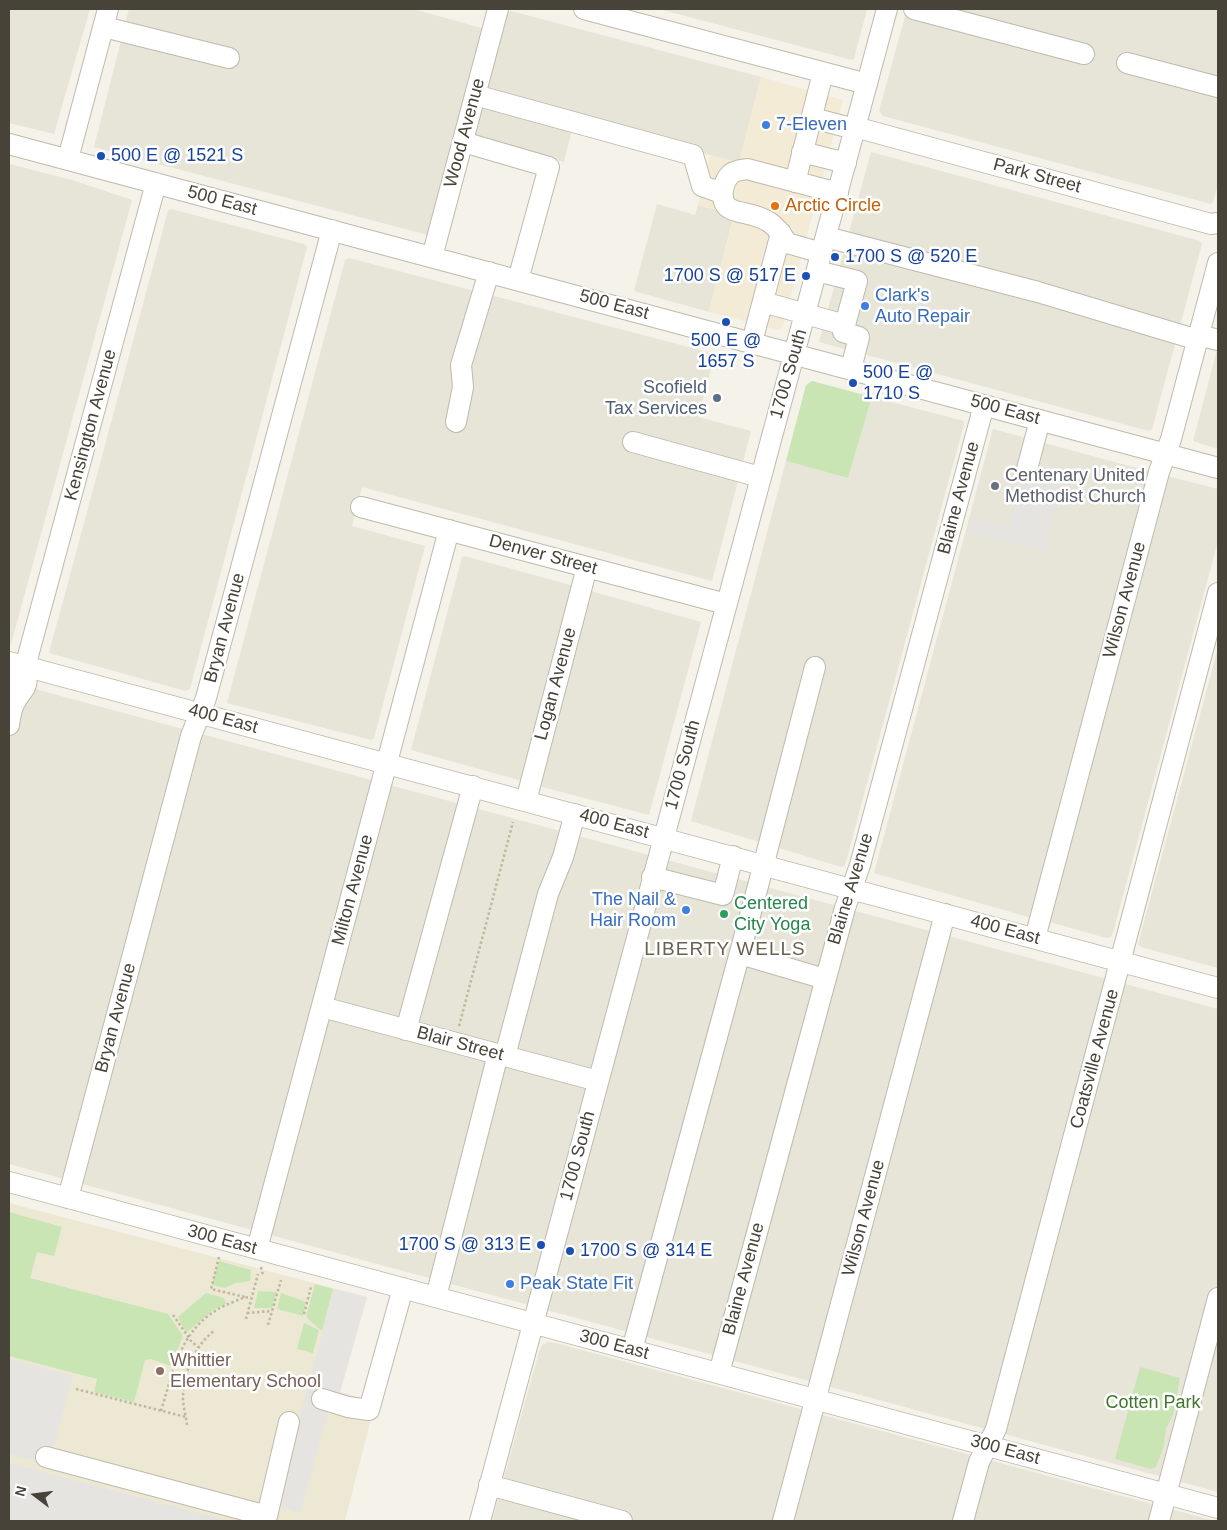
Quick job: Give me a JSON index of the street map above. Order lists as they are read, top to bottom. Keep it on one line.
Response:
{"streets":{"street":["Wood Avenue","Park Street","500 East","1700 South","Kensington Avenue","Blaine Avenue","Denver Street","Wilson Avenue","Bryan Avenue","Logan Avenue","400 East","Milton Avenue","Blair Street","Coatsville Avenue","300 East"]},"crossings":[["Wood Avenue","500 East"],["Park Street","1700 South"],["500 East","1700 South"],["500 East","Kensington Avenue"],["500 East","Blaine Avenue"],["500 East","Wilson Avenue"],["500 East","Bryan Avenue"],["1700 South","Denver Street"],["1700 South","400 East"],["1700 South","Blair Street"],["1700 South","300 East"],["Kensington Avenue","400 East"],["Blaine Avenue","400 East"],["Blaine Avenue","300 East"],["Denver Street","Logan Avenue"],["Denver Street","Milton Avenue"],["Wilson Avenue","400 East"],["Wilson Avenue","300 East"],["Bryan Avenue","400 East"],["Bryan Avenue","300 East"],["Logan Avenue","400 East"],["400 East","Milton Avenue"],["400 East","Coatsville Avenue"],["Milton Avenue","Blair Street"],["Milton Avenue","300 East"],["Coatsville Avenue","300 East"]],"districts":["LIBERTY WELLS"],"parks":["Cotten Park"],"places":["7-Eleven","500 E @ 1521 S","Arctic Circle","1700 S @ 520 E","1700 S @ 517 E","Clark's Auto Repair","500 E @ 1657 S","500 E @ 1710 S","Scofield Tax Services","Centenary United Methodist Church","The Nail & Hair Room","Centered City Yoga","1700 S @ 313 E","1700 S @ 314 E","Peak State Fit","Whittier Elementary School"],"north":"left"}
